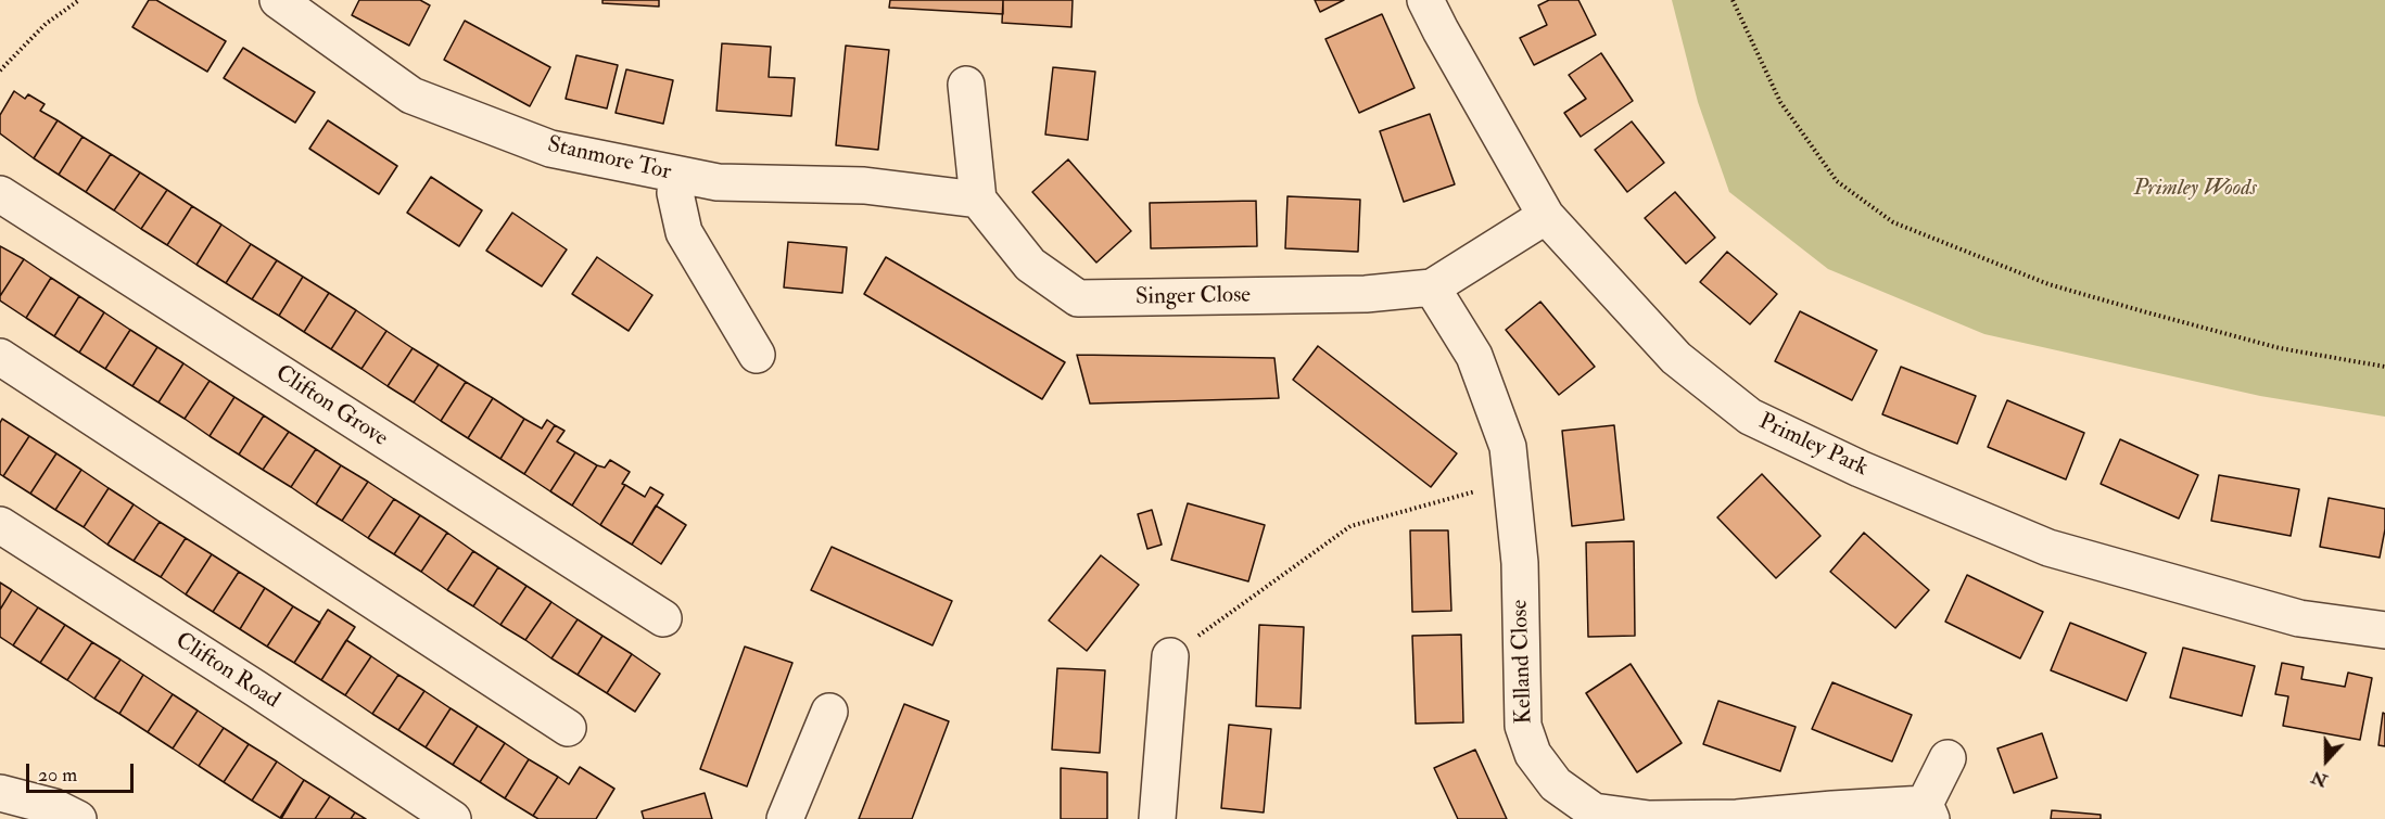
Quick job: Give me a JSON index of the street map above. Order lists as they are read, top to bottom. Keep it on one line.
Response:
{"streets":{"street":["Stanmore Tor","Singer Close","Clifton Grove","Primley Park","Kelland Close","Clifton Road"]},"crossings":[["Stanmore Tor","Singer Close"],["Singer Close","Primley Park"],["Singer Close","Kelland Close"]],"parks":["Primley Woods"],"scale_bar":"20 m","north":"bottom"}
